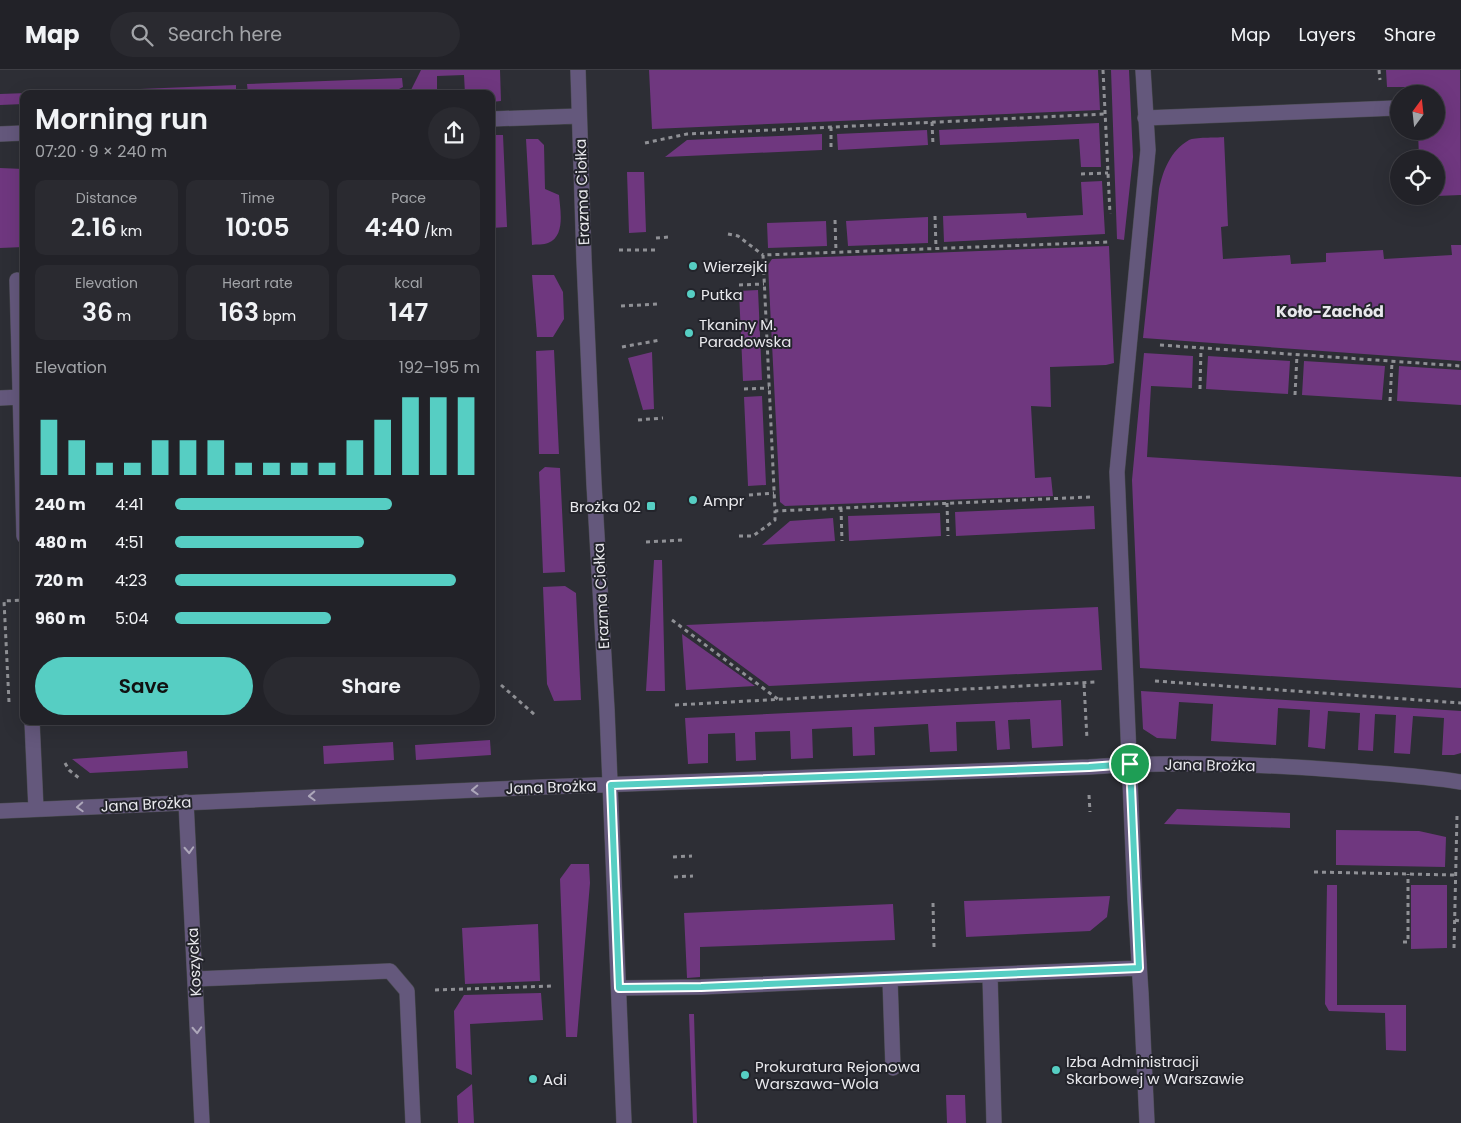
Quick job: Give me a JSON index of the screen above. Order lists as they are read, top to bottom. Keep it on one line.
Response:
{"streets":{"street":["Erazma Ciołka","Jana Brożka","Koszycka"]},"crossings":[["Erazma Ciołka","Jana Brożka"],["Jana Brożka","Koszycka"]],"one_way":["Jana Brożka","Koszycka"],"districts":["Koło-Zachód"],"places":{"other":["Wierzejki","Putka","Tkaniny M. Paradowska","Ampr","Izba Administracji Skarbowej w Warszawie","Prokuratura Rejonowa Warszawa-Wola","Adi"],"transit":["Brożka 02"]},"north":"top","page":{"header":"Map","search":"Search here","nav":["Map","Layers","Share"],"heading":["Morning run","07:20 · 9 × 240 m"],"stats":[["Distance","2.16 km"],["Time","10:05"],["Pace","4:40 /km"],["Elevation","36 m"],["Heart rate","163 bpm"],["kcal","147"]],"chart":["Elevation","192–195 m"],"list":[{"name":"240 m","note":"4:41"},{"name":"480 m","note":"4:51"},{"name":"720 m","note":"4:23"},{"name":"960 m","note":"5:04"}],"buttons":["Save","Share"]}}
